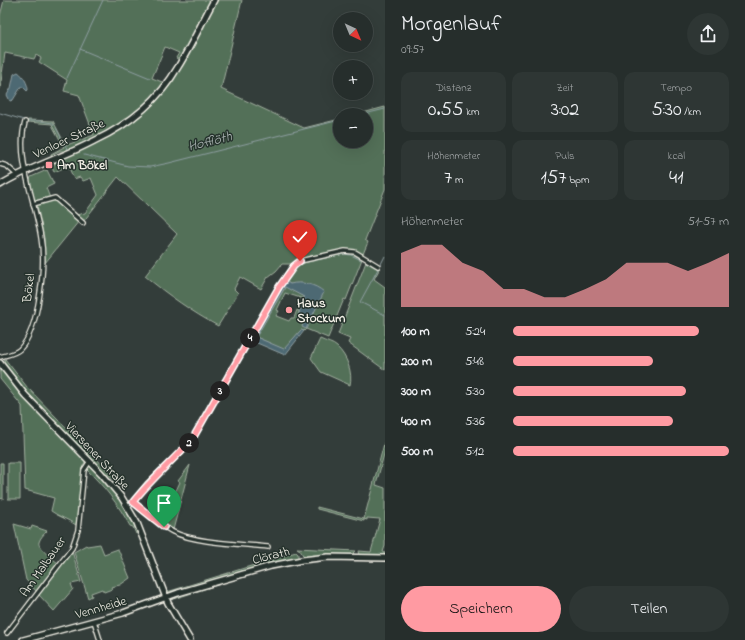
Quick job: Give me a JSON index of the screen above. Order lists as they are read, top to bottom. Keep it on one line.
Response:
{"streets":{"main road":["Venloer Straße","Viersener Straße","Clörath","Vennheide"],"street":["Bökel","Am Malbauer"]},"crossings":[["Venloer Straße","Bökel"],["Viersener Straße","Clörath"],["Viersener Straße","Am Malbauer"],["Viersener Straße","Vennheide"],["Clörath","Vennheide"]],"water":["Hofflöth"],"places":{"transit":["Am Bökel"],"other":["Haus Stockum"]},"north":"bottom right","page":{"heading":["Morgenlauf","09:57"],"map_buttons":["+","−"],"stats":[["Distanz","0.55 km"],["Zeit","3:02"],["Tempo","5:30 /km"],["Höhenmeter","7 m"],["Puls","157 bpm"],["kcal","41"]],"chart":["Höhenmeter","51–57 m"],"list":[{"name":"100 m","note":"5:24"},{"name":"200 m","note":"5:48"},{"name":"300 m","note":"5:30"},{"name":"400 m","note":"5:36"},{"name":"500 m","note":"5:12"}],"pins":["4","3","2"],"buttons":["Speichern","Teilen"]}}
